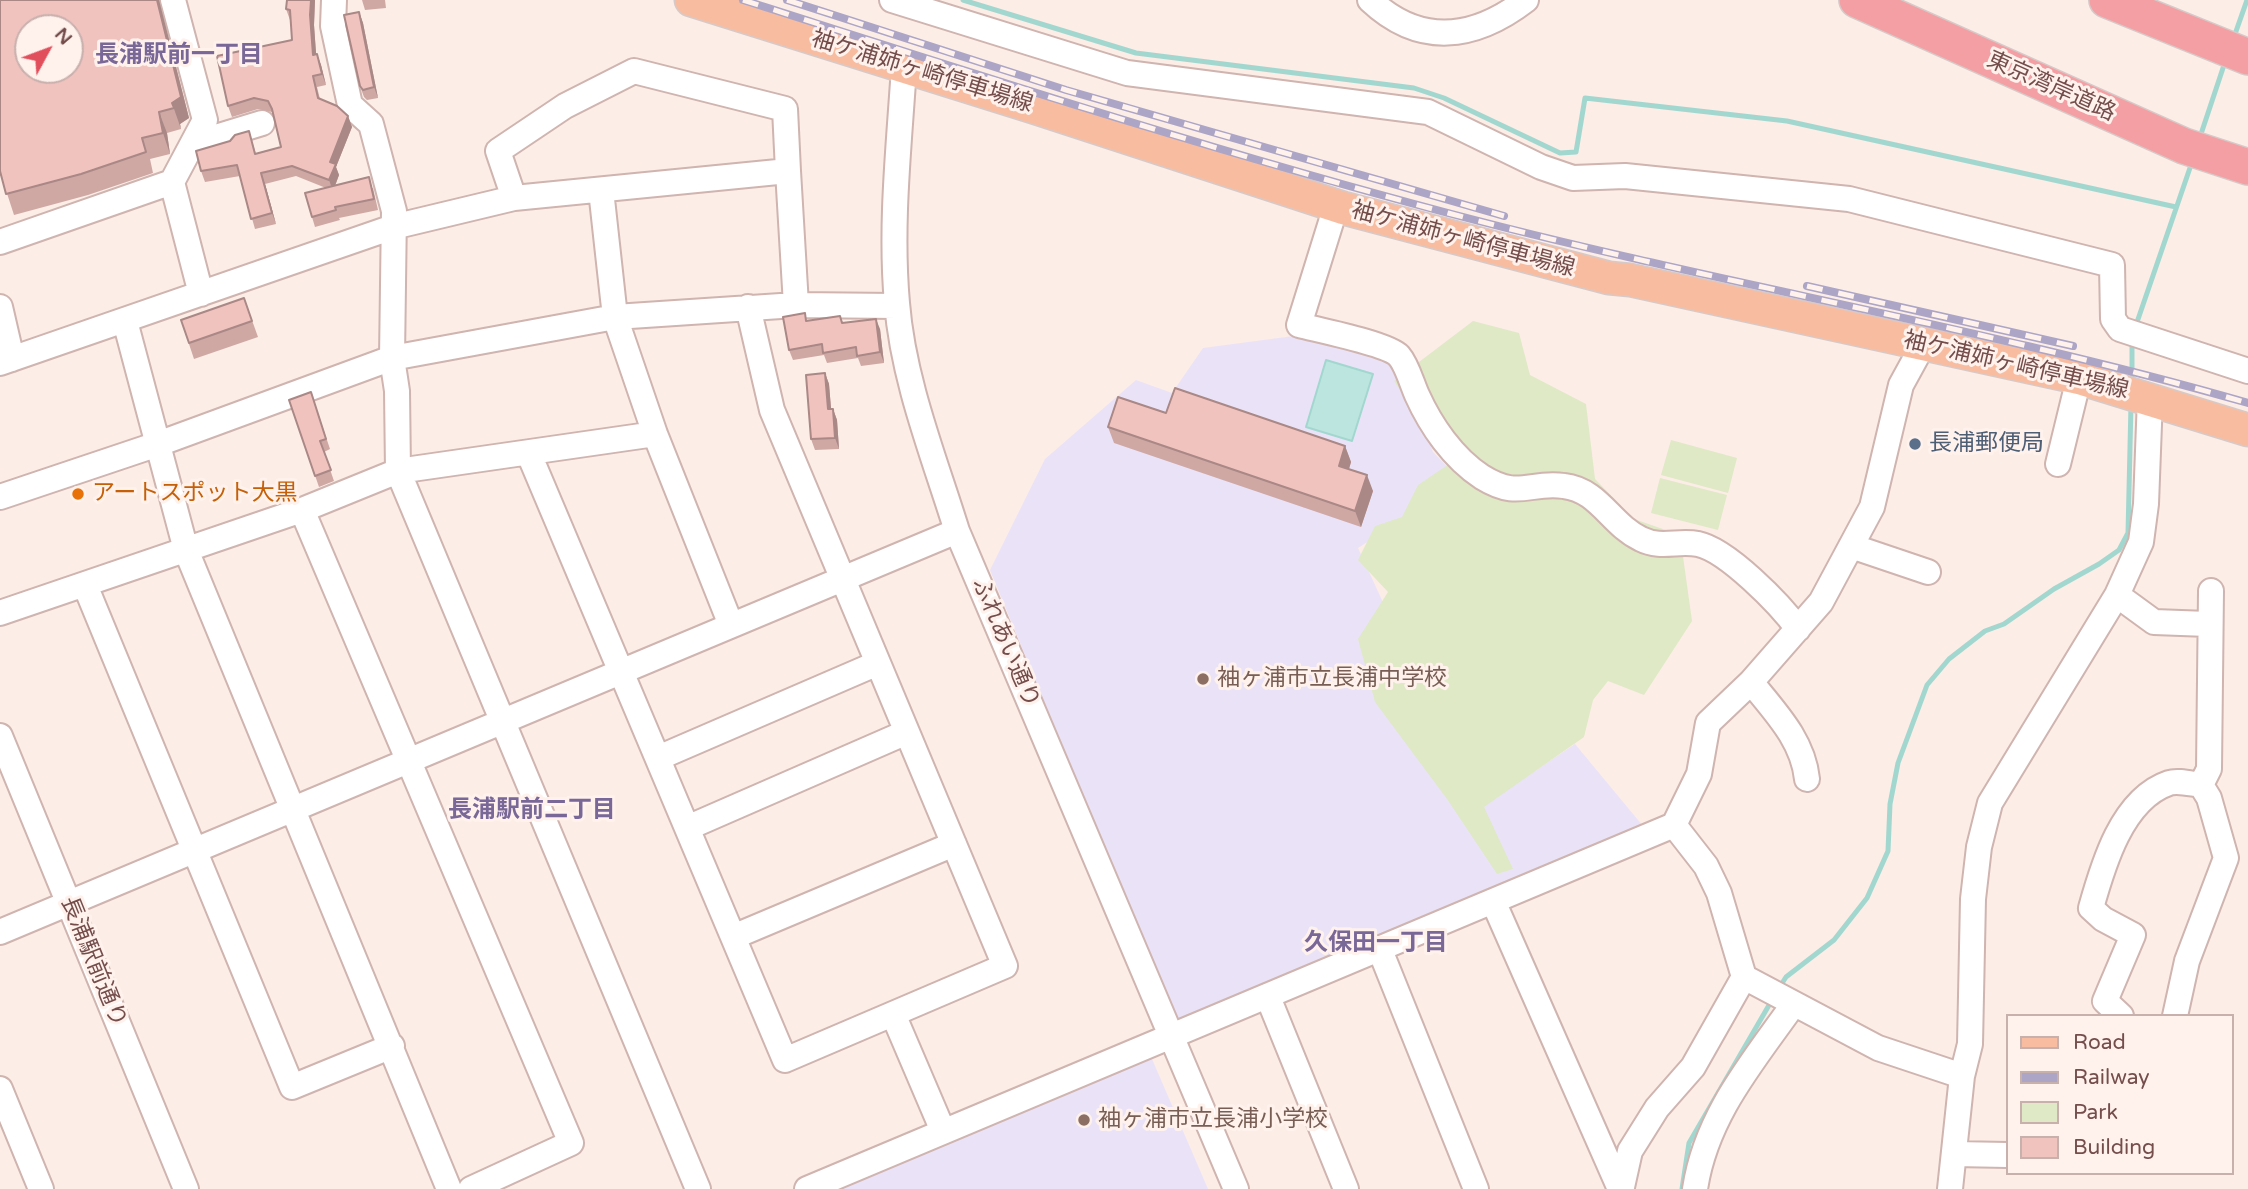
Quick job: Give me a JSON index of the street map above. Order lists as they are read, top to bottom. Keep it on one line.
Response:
{"streets":{"highway":["東京湾岸道路"],"main road":["袖ケ浦姉ヶ崎停車場線"],"street":["ふれあい通り","長浦駅前通り"]},"crossings":[["袖ケ浦姉ヶ崎停車場線","ふれあい通り"]],"districts":["長浦駅前一丁目","長浦駅前二丁目","久保田一丁目"],"places":["長浦郵便局","アートスポット大黒","袖ヶ浦市立長浦中学校","袖ヶ浦市立長浦小学校"],"legend":["Road","Railway","Park","Building"],"north":"top right"}
